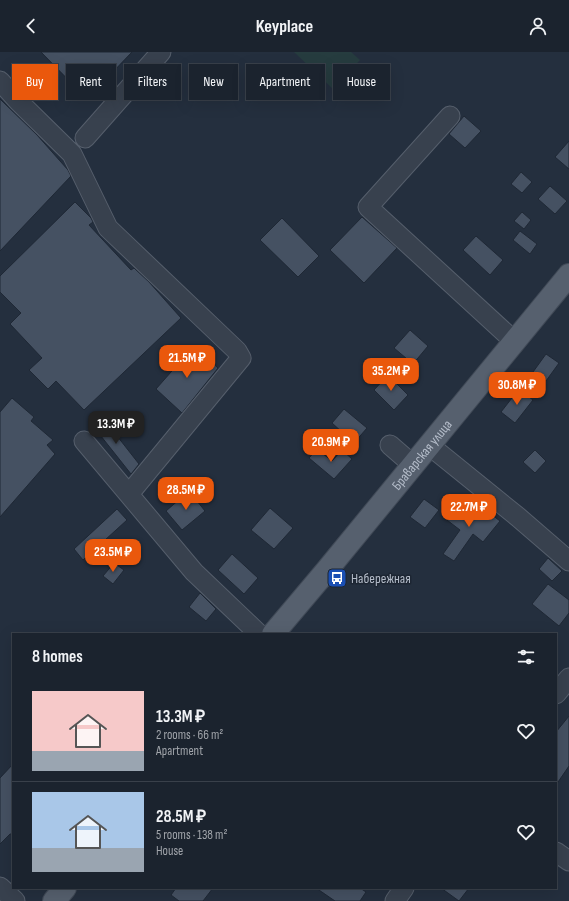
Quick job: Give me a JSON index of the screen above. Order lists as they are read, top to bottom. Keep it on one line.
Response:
{"streets":{"main road":["Браварская улица"]},"places":{"bus stop":["Набережная"]},"page":{"header":"Keyplace","chip":["Buy","Rent","Filters","New","Apartment","House"],"price":["21.5M ₽","35.2M ₽","30.8M ₽","13.3M ₽","20.9M ₽","28.5M ₽","22.7M ₽","23.5M ₽"],"heading":"8 homes","list":[{"name":"13.3M ₽","note":"2 rooms · 66 m² · Apartment"},{"name":"28.5M ₽","note":"5 rooms · 138 m² · House"}]}}
